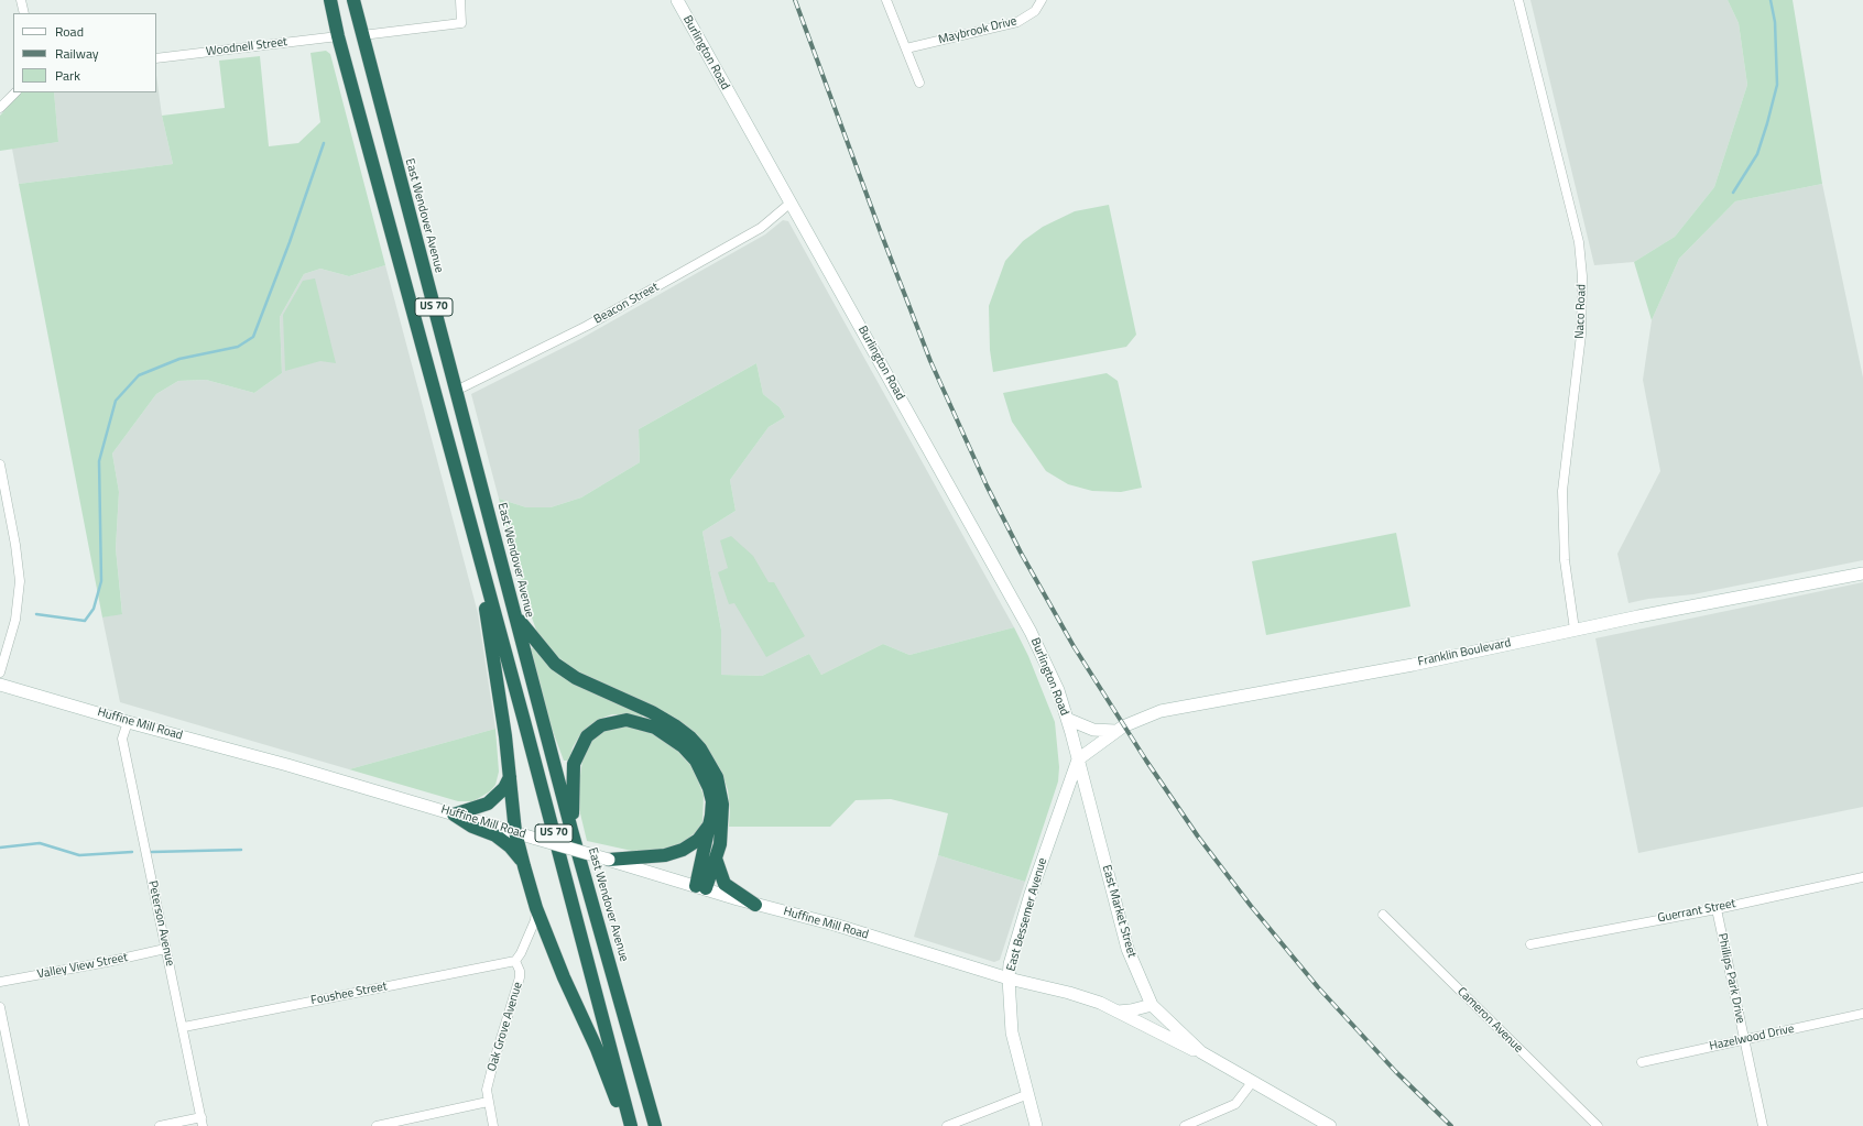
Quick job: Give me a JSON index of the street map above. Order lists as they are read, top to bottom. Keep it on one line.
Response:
{"streets":{"highway":["East Wendover Avenue","US 70"],"main road":["Burlington Road","Franklin Boulevard","Huffine Mill Road","East Market Street","East Bessemer Avenue"],"street":["Maybrook Drive","Woodnell Street","Beacon Street","Naco Road","Guerrant Street","Peterson Avenue","Valley View Street","Phillips Park Drive","Foushee Street","Cameron Avenue","Oak Grove Avenue","Hazelwood Drive"]},"crossings":[["Woodnell Street","US 70"],["Burlington Road","Beacon Street"],["Burlington Road","East Market Street"],["East Wendover Avenue","Beacon Street"],["Naco Road","Franklin Boulevard"],["Franklin Boulevard","East Market Street"],["Franklin Boulevard","East Bessemer Avenue"],["Huffine Mill Road","East Market Street"],["Huffine Mill Road","East Bessemer Avenue"],["Huffine Mill Road","Peterson Avenue"],["East Market Street","East Bessemer Avenue"],["Guerrant Street","Phillips Park Drive"],["Peterson Avenue","Valley View Street"],["Peterson Avenue","Foushee Street"],["Phillips Park Drive","Hazelwood Drive"],["Foushee Street","Oak Grove Avenue"]],"legend":["Road","Railway","Park"]}
